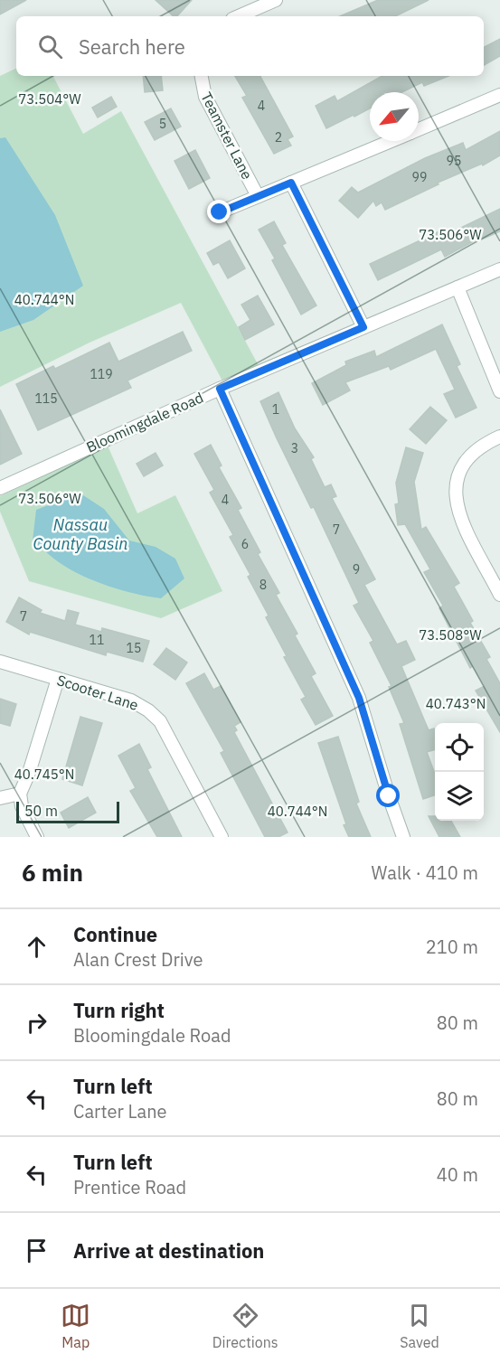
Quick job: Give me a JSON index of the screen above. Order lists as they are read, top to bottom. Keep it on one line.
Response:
{"streets":{"street":["Teamster Lane","Bloomingdale Road","Scooter Lane"]},"water":["Nassau County Basin"],"house_numbers":["4","5","2","95","99","119","115","1","3","4","7","6","9","8","7","11","15"],"scale_bar":"50 m","north":"bottom left","page":{"search":"Search here","scale":"50 m","heading":["6 min","Walk · 410 m"],"list":[["Continue","Alan Crest Drive","210 m"],["Turn right","Bloomingdale Road","80 m"],["Turn left","Carter Lane","80 m"],["Turn left","Prentice Road","40 m"],"Arrive at destination"],"nav":["Map","Directions","Saved"]},"coordinates":["73.504°W","73.506°W","40.744°N","73.508°W","40.743°N","40.745°N"]}
